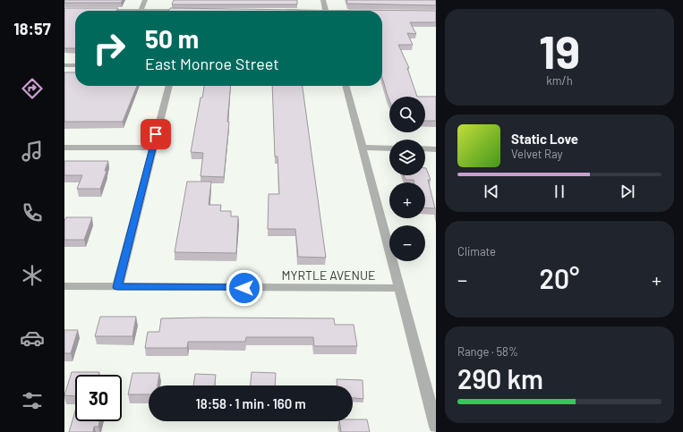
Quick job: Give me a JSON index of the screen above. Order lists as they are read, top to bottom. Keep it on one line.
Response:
{"streets":{"street":["MYRTLE AVENUE"]},"page":{"tabs":"18:57","tile":[["19","km/h"],"Climate",["Range · 58%","290 km"]],"turn":["50 m","East Monroe Street"],"map_buttons":["+","−"],"song":["Static Love","Velvet Ray"],"heat":["−","20°","+"],"limit":"30","trip":"18:58 · 1 min · 160 m"}}
